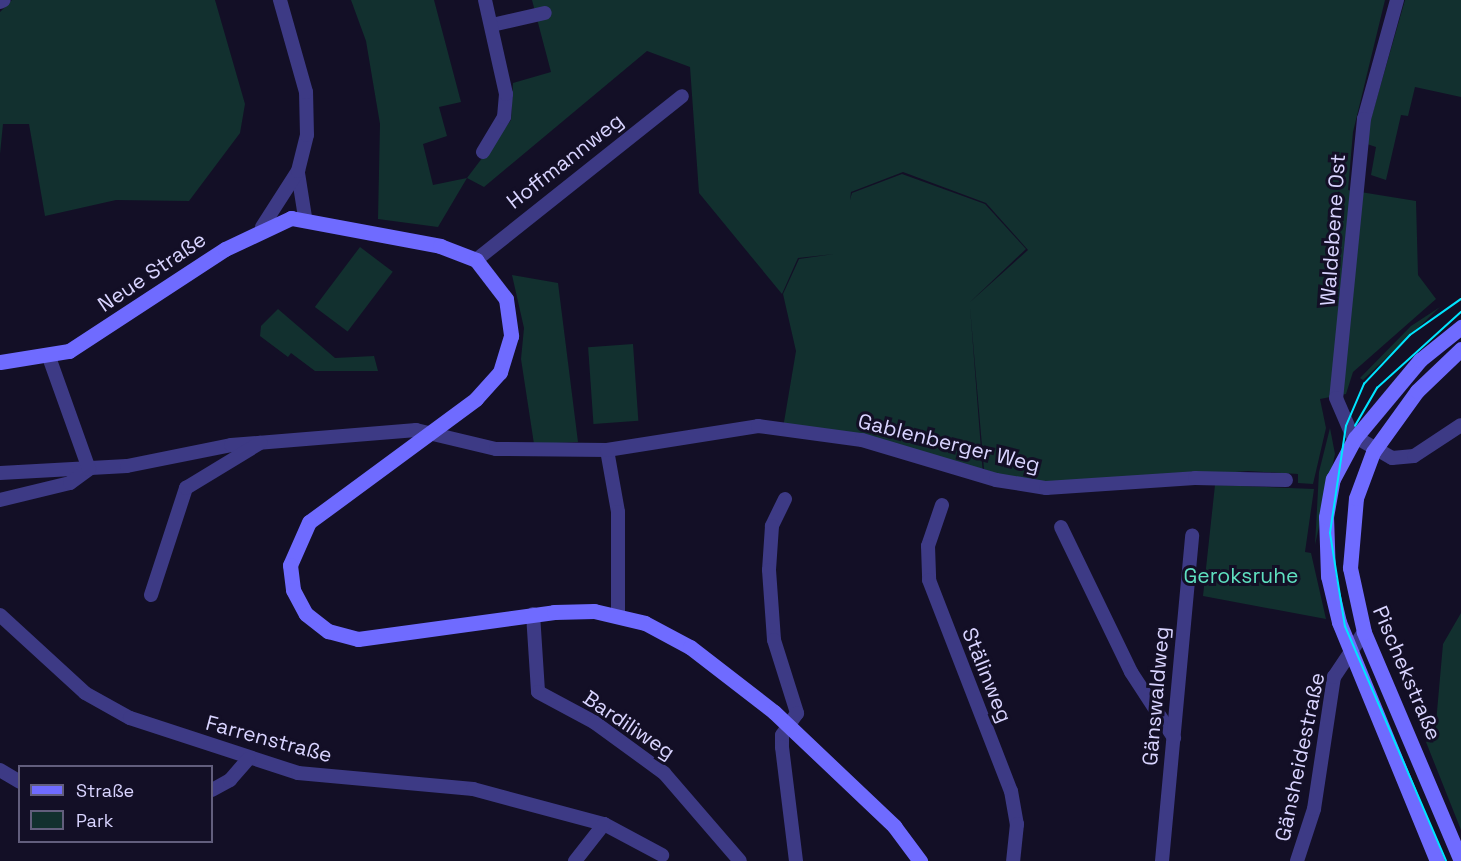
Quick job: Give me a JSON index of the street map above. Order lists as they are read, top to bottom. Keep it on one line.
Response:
{"streets":{"street":["Hoffmannweg","Waldebene Ost","Neue Straße","Gablenberger Weg","Pischekstraße","Stälinweg","Gänswaldweg","Bardiliweg","Farrenstraße","Gänsheidestraße"]},"crossings":[["Waldebene Ost","Pischekstraße"],["Pischekstraße","Gänsheidestraße"]],"parks":["Geroksruhe"],"legend":["Straße","Park"]}
